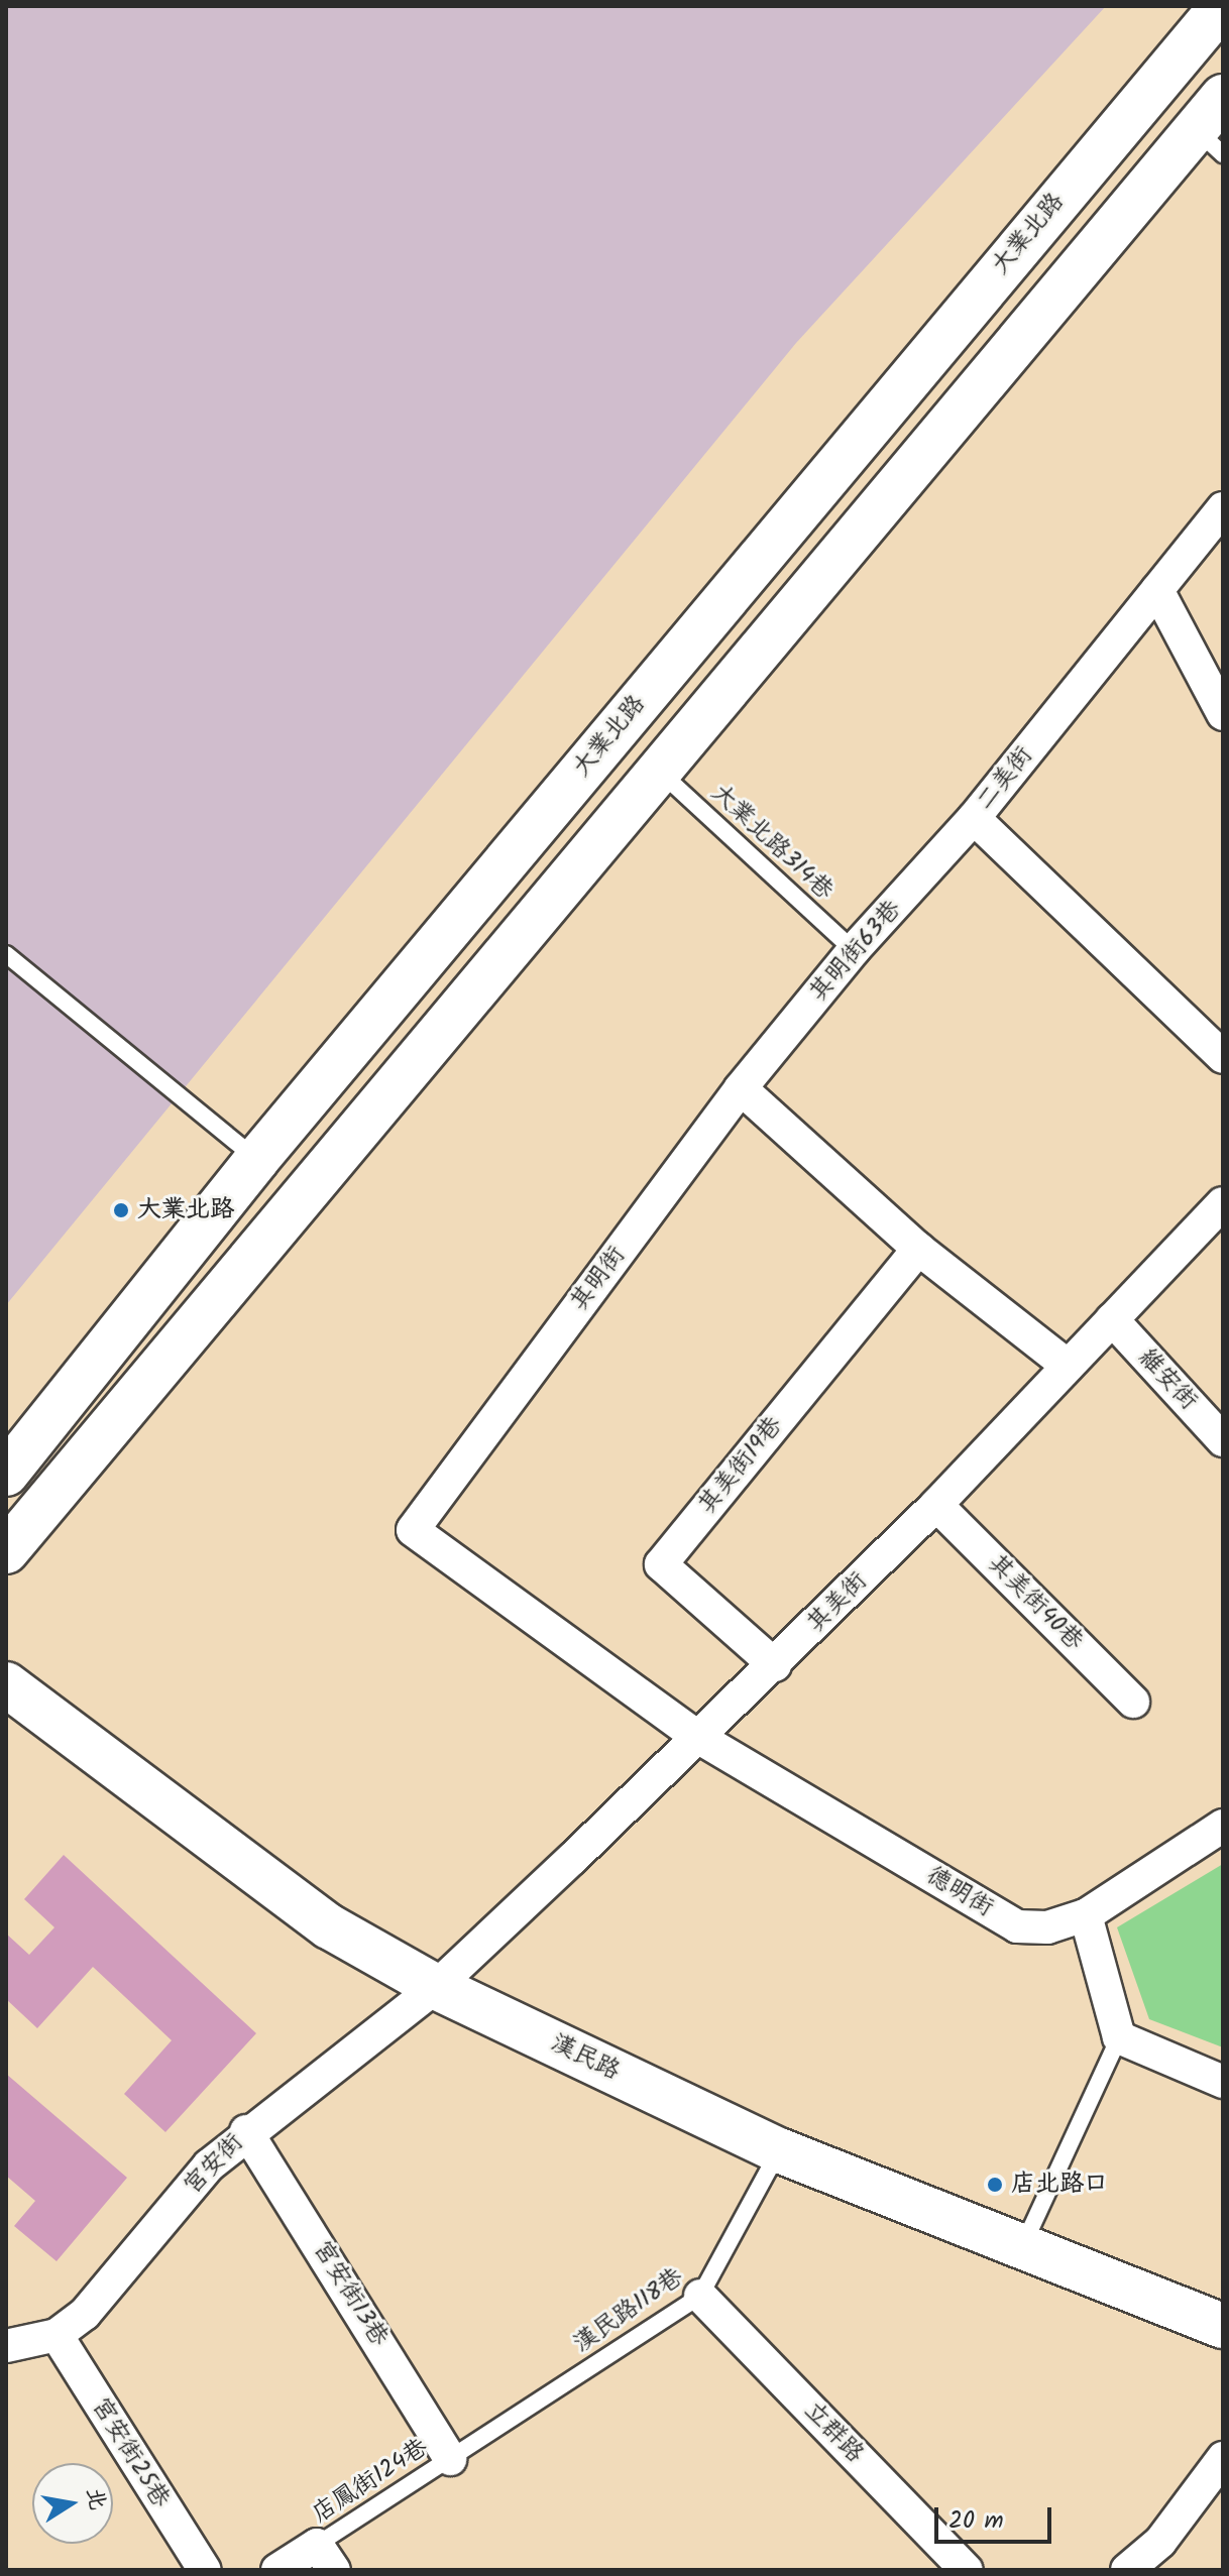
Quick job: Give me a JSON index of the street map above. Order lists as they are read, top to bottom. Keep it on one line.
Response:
{"streets":{"street":["大業北路","二美街","其明街63巷","其明街","維安街","其美街19巷","其美街","其美街40巷","德明街","漢民路","宮安街","宮安街13巷","立群路","宮安街25巷"],"lane":["大業北路314巷","漢民路118巷","店鳳街124巷"]},"crossings":[["二美街","其明街63巷"],["大業北路314巷","其明街63巷"],["其明街63巷","其明街"],["其明街","其美街"],["其明街","德明街"],["維安街","其美街"],["其美街19巷","其美街"],["其美街","其美街40巷"],["其美街","德明街"],["其美街","漢民路"],["其美街","宮安街"],["漢民路","宮安街"],["漢民路","漢民路118巷"],["宮安街","宮安街13巷"],["宮安街","宮安街25巷"],["宮安街13巷","漢民路118巷"],["宮安街13巷","店鳳街124巷"],["漢民路118巷","立群路"],["漢民路118巷","店鳳街124巷"]],"places":["大業北路","店北路口"],"scale_bar":"20 m","north":"right"}
